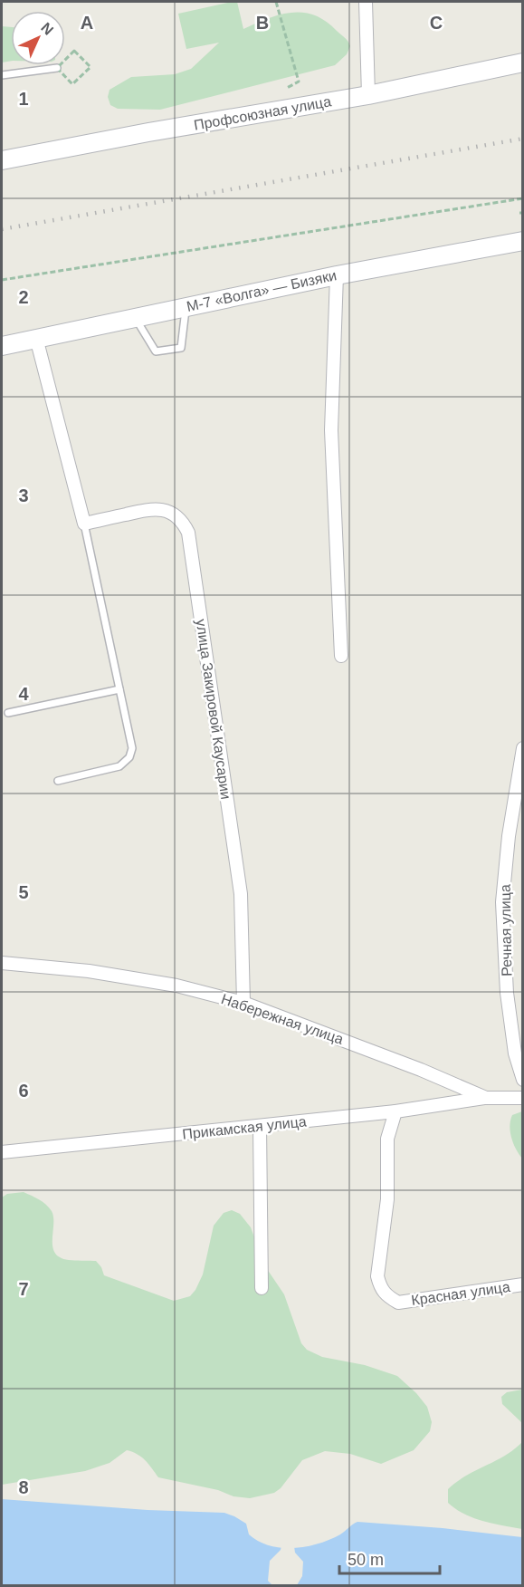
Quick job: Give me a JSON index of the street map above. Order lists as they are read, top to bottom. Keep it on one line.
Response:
{"streets":{"main road":["Профсоюзная улица","М-7 «Волга» — Бизяки"],"street":["улица Закировой Каусарии","Речная улица","Набережная улица","Прикамская улица","Красная улица"]},"crossings":[["улица Закировой Каусарии","Набережная улица"],["Набережная улица","Прикамская улица"],["Прикамская улица","Красная улица"]],"scale_bar":"50 m","north":"top right","grid":{"columns":["A","B","C"],"rows":["1","2","3","4","5","6","7","8"]}}
